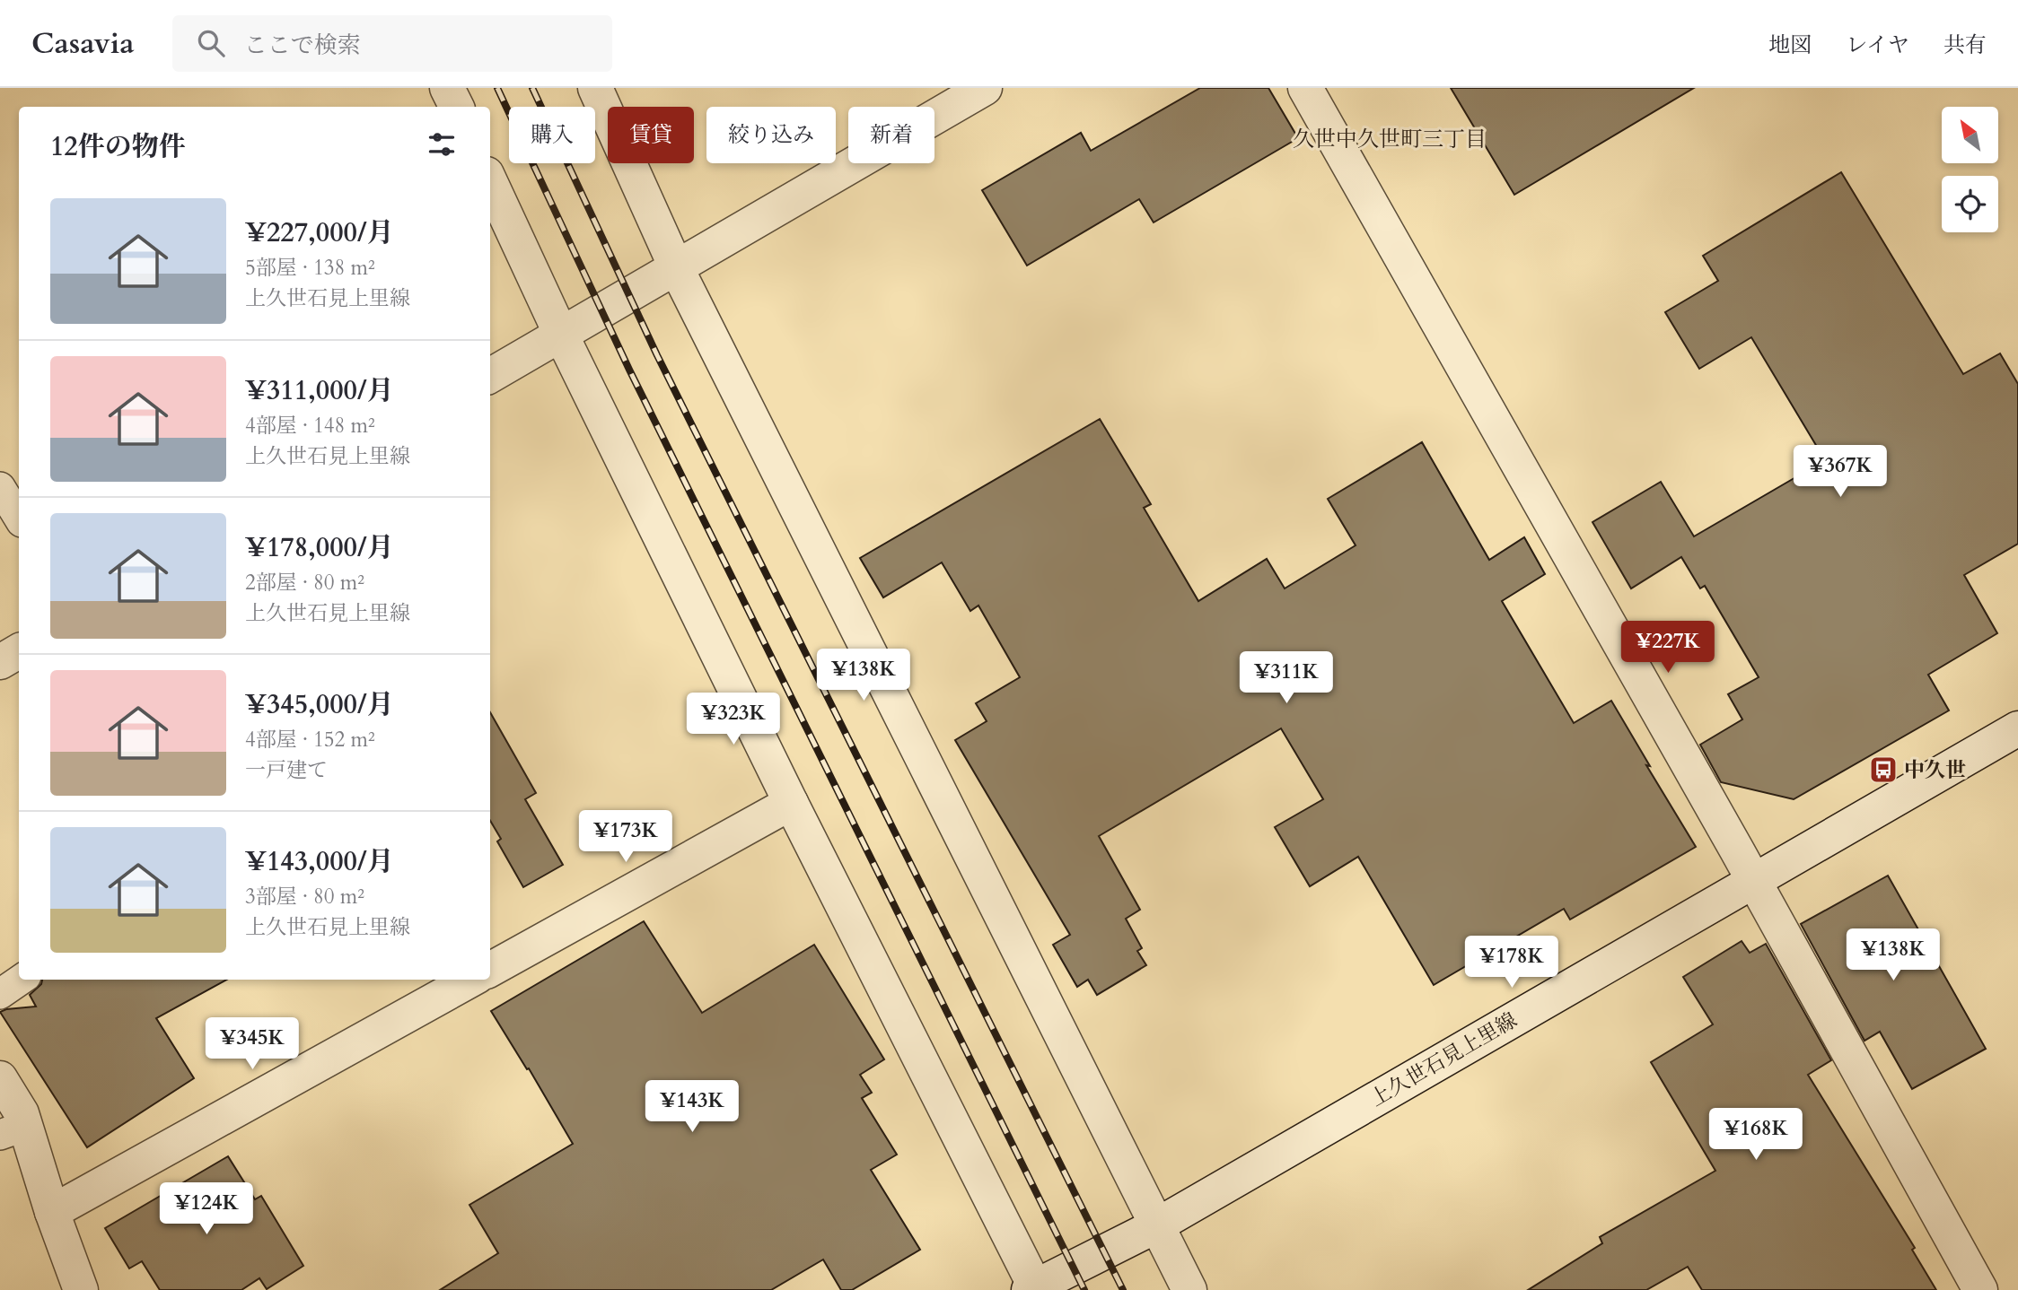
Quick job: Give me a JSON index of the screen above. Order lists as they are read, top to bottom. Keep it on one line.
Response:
{"streets":{"street":["上久世石見上里線"]},"districts":["久世中久世町三丁目"],"places":{"bus stop":["中久世"]},"north":"top left","page":{"header":"Casavia","search":"ここで検索","nav":["地図","レイヤ","共有"],"chip":["購入","賃貸","絞り込み","新着"],"heading":"12件の物件","list":[{"name":"¥227,000/月","note":"5部屋 · 138 m² · 上久世石見上里線"},{"name":"¥311,000/月","note":"4部屋 · 148 m² · 上久世石見上里線"},{"name":"¥178,000/月","note":"2部屋 · 80 m² · 上久世石見上里線"},{"name":"¥345,000/月","note":"4部屋 · 152 m² · 一戸建て"},{"name":"¥143,000/月","note":"3部屋 · 80 m² · 上久世石見上里線"}],"price":["¥367K","¥227K","¥138K","¥311K","¥323K","¥173K","¥138K","¥178K","¥345K","¥143K","¥168K","¥124K"]}}
